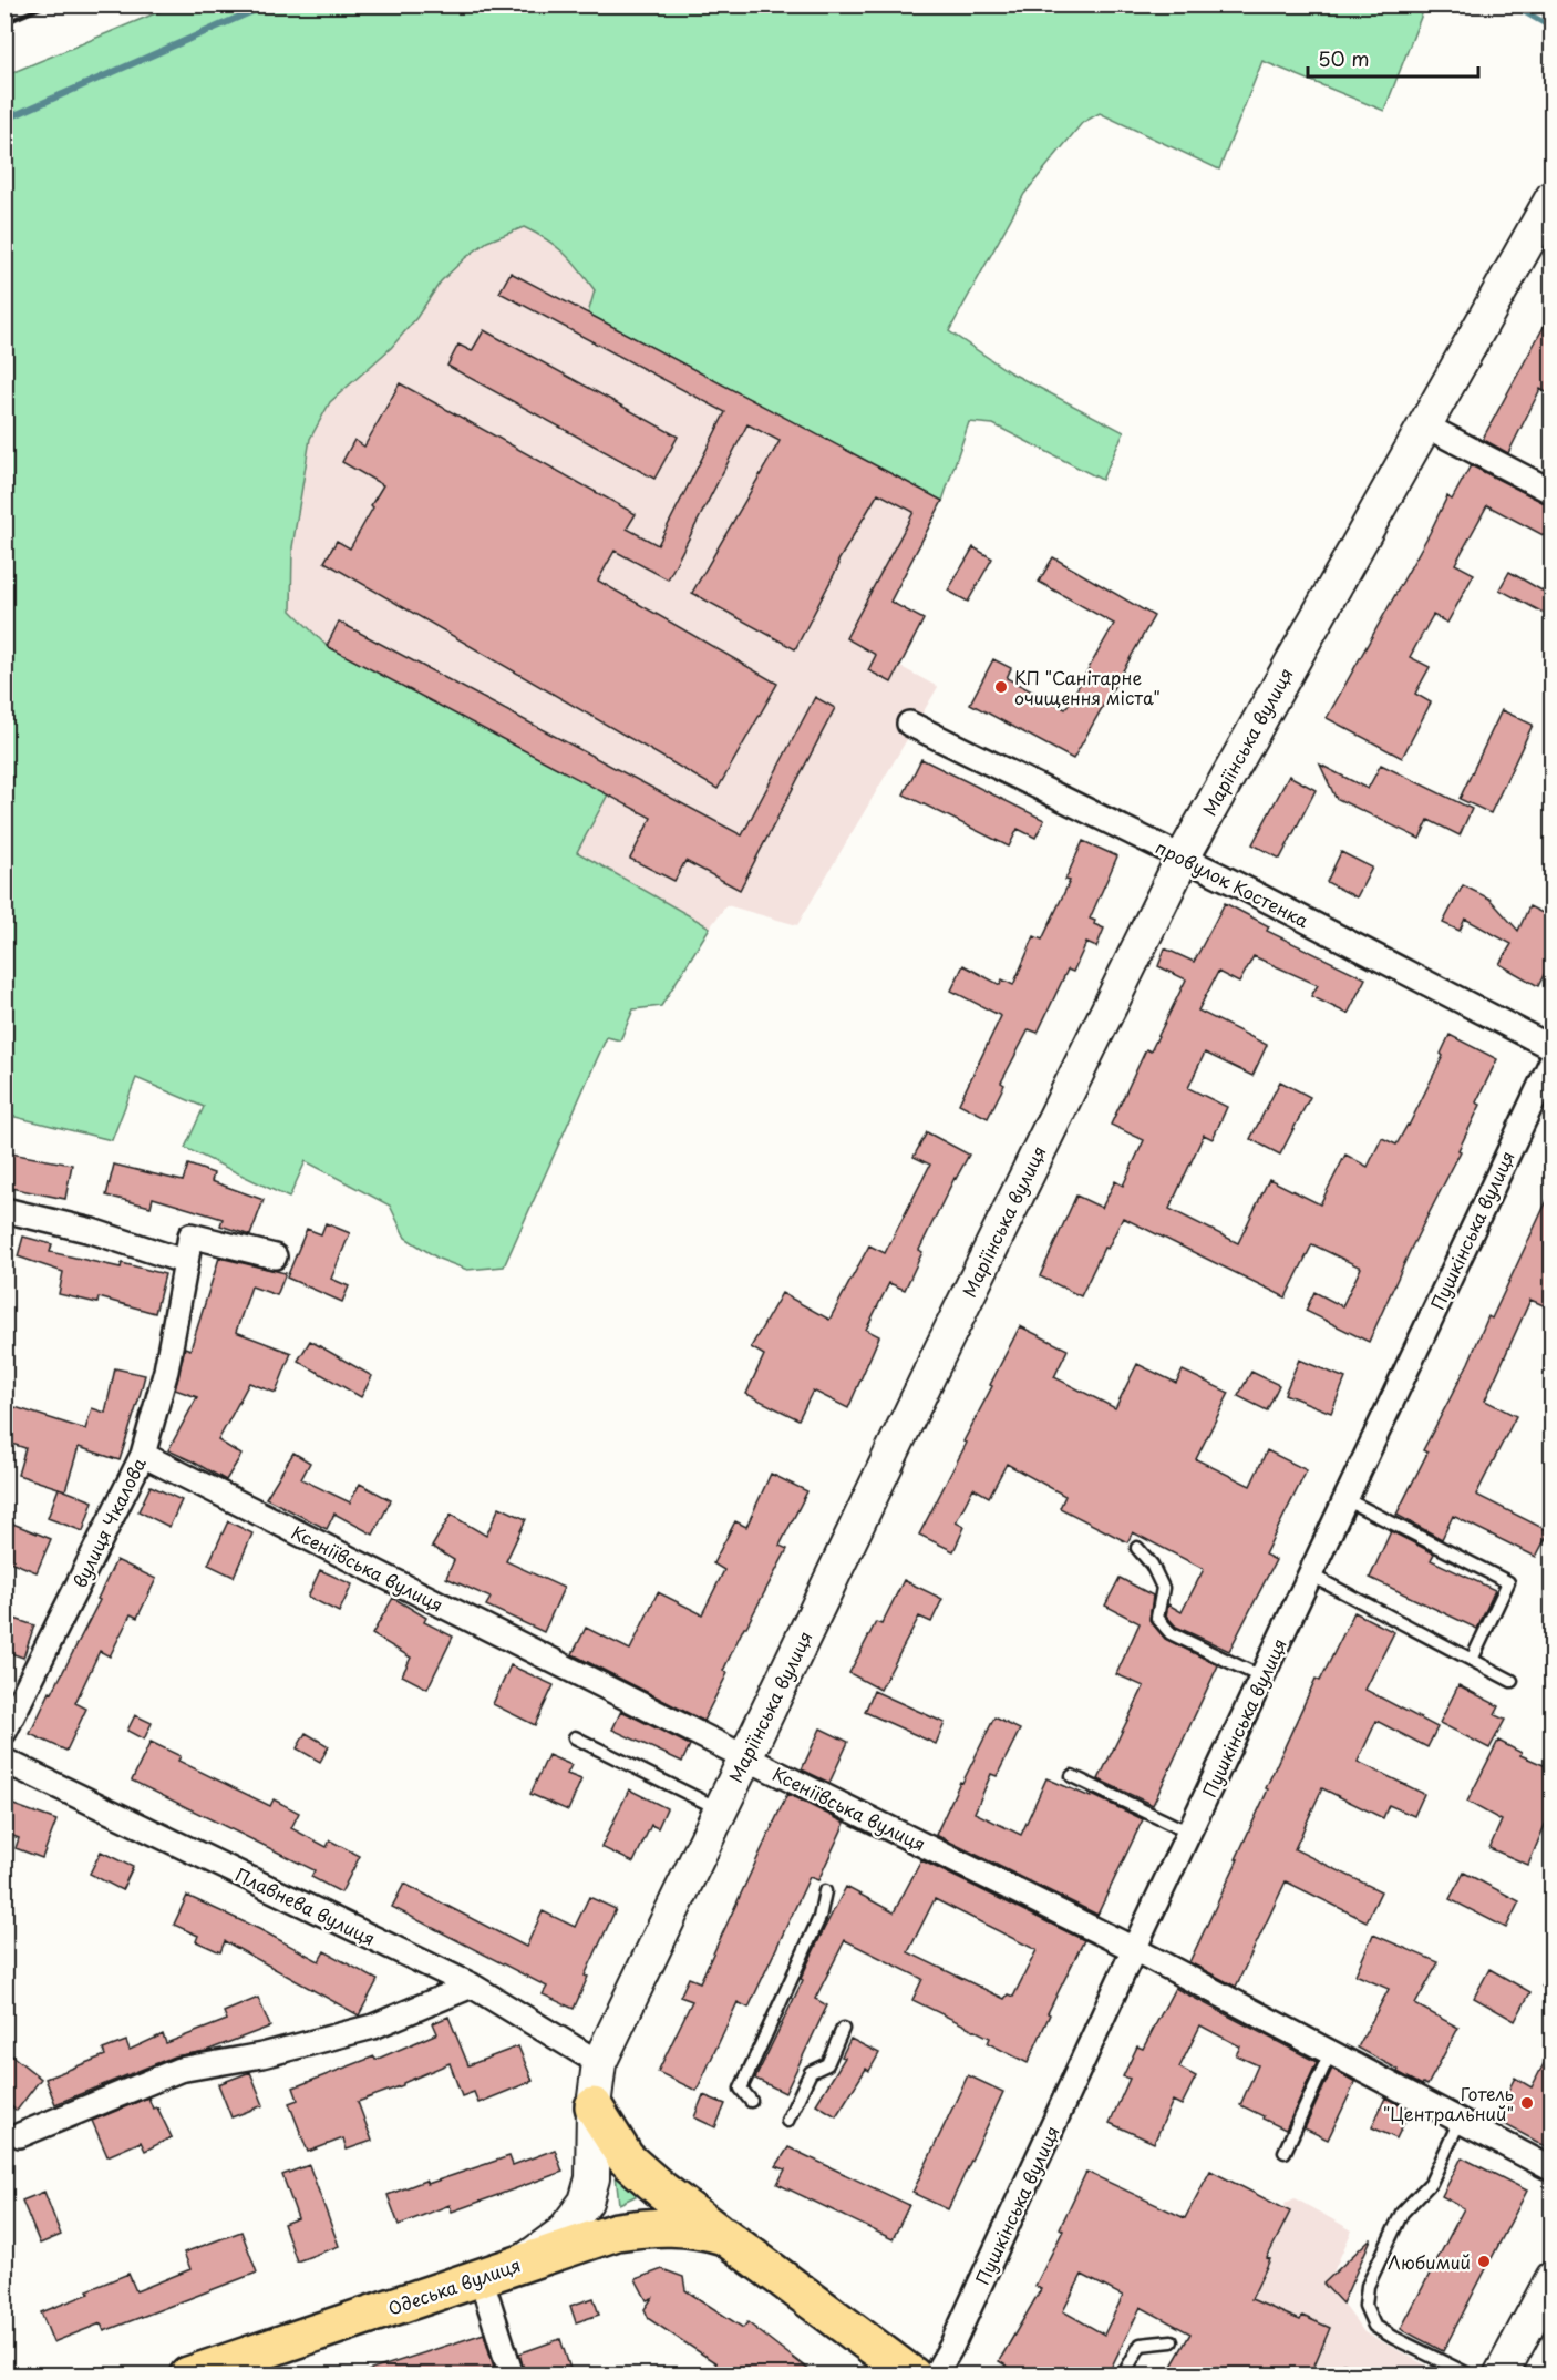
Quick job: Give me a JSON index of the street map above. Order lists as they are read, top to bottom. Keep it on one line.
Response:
{"streets":{"main road":["Маріїнська вулиця","Одеська вулиця"],"street":["провулок Костенка","Пушкінська вулиця","вулиця Чкалова","Ксеніївська вулиця","Плавнева вулиця"]},"crossings":[["Маріїнська вулиця","провулок Костенка"],["Маріїнська вулиця","Ксеніївська вулиця"],["Маріїнська вулиця","Плавнева вулиця"],["Маріїнська вулиця","Одеська вулиця"],["Пушкінська вулиця","Ксеніївська вулиця"],["вулиця Чкалова","Ксеніївська вулиця"]],"places":["КП \"Санітарне очищення міста\"","Готель \"Центральний\"","Любимий"],"scale_bar":"50 m"}
